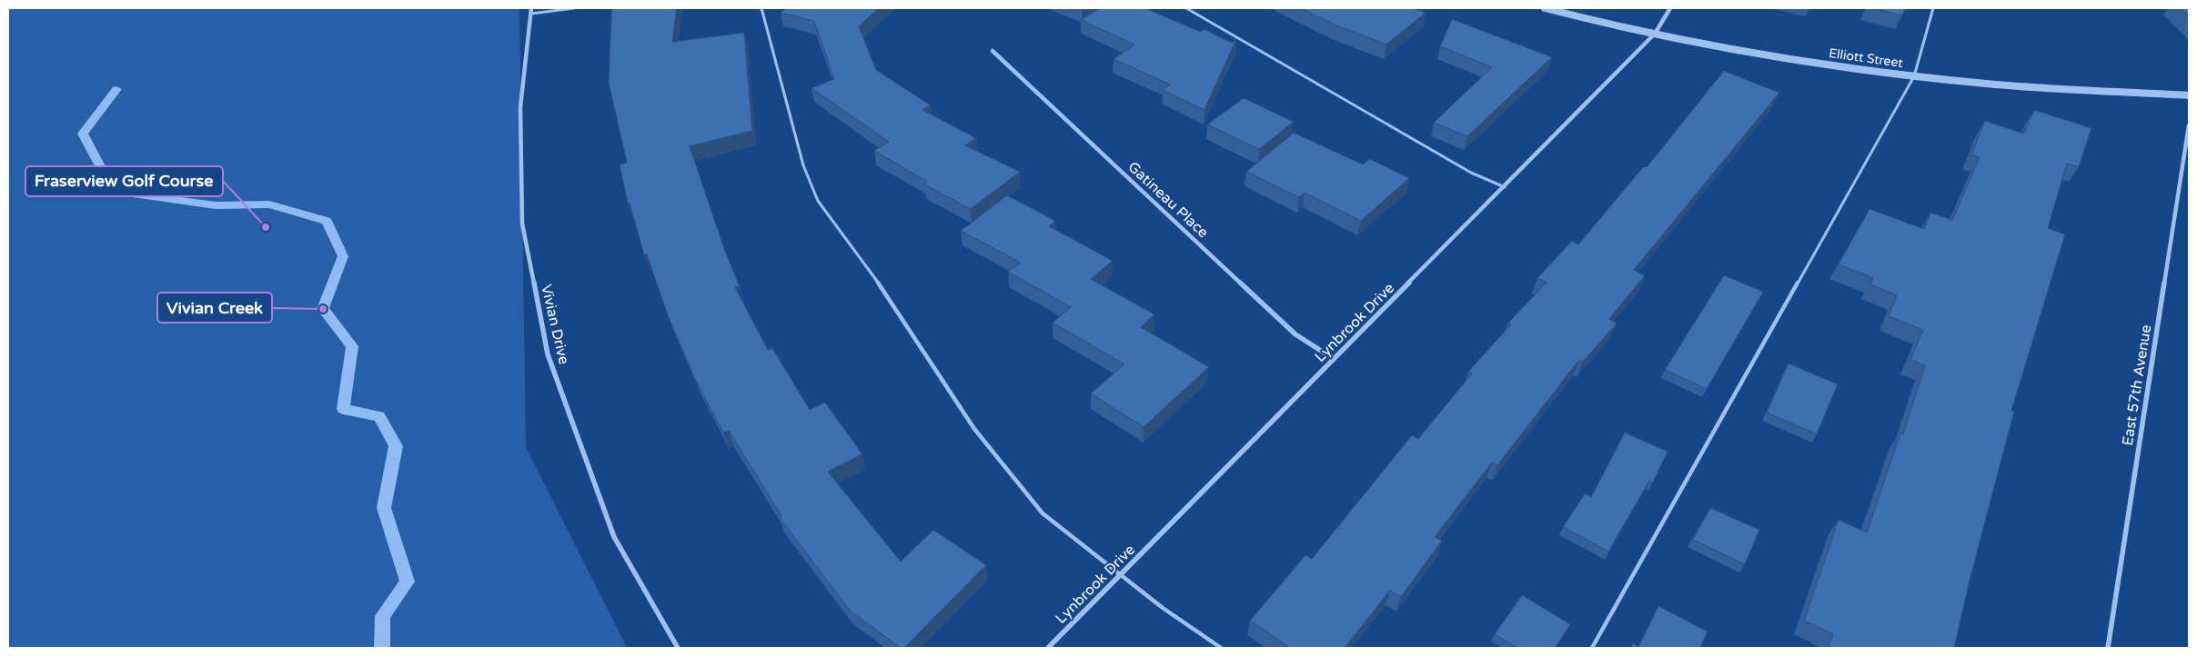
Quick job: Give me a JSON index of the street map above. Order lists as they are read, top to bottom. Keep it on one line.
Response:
{"streets":{"street":["Elliott Street","Gatineau Place","Lynbrook Drive","Vivian Drive","East 57th Avenue"]},"crossings":[["Elliott Street","Lynbrook Drive"],["Gatineau Place","Lynbrook Drive"]],"places":["Fraserview Golf Course","Vivian Creek"]}
